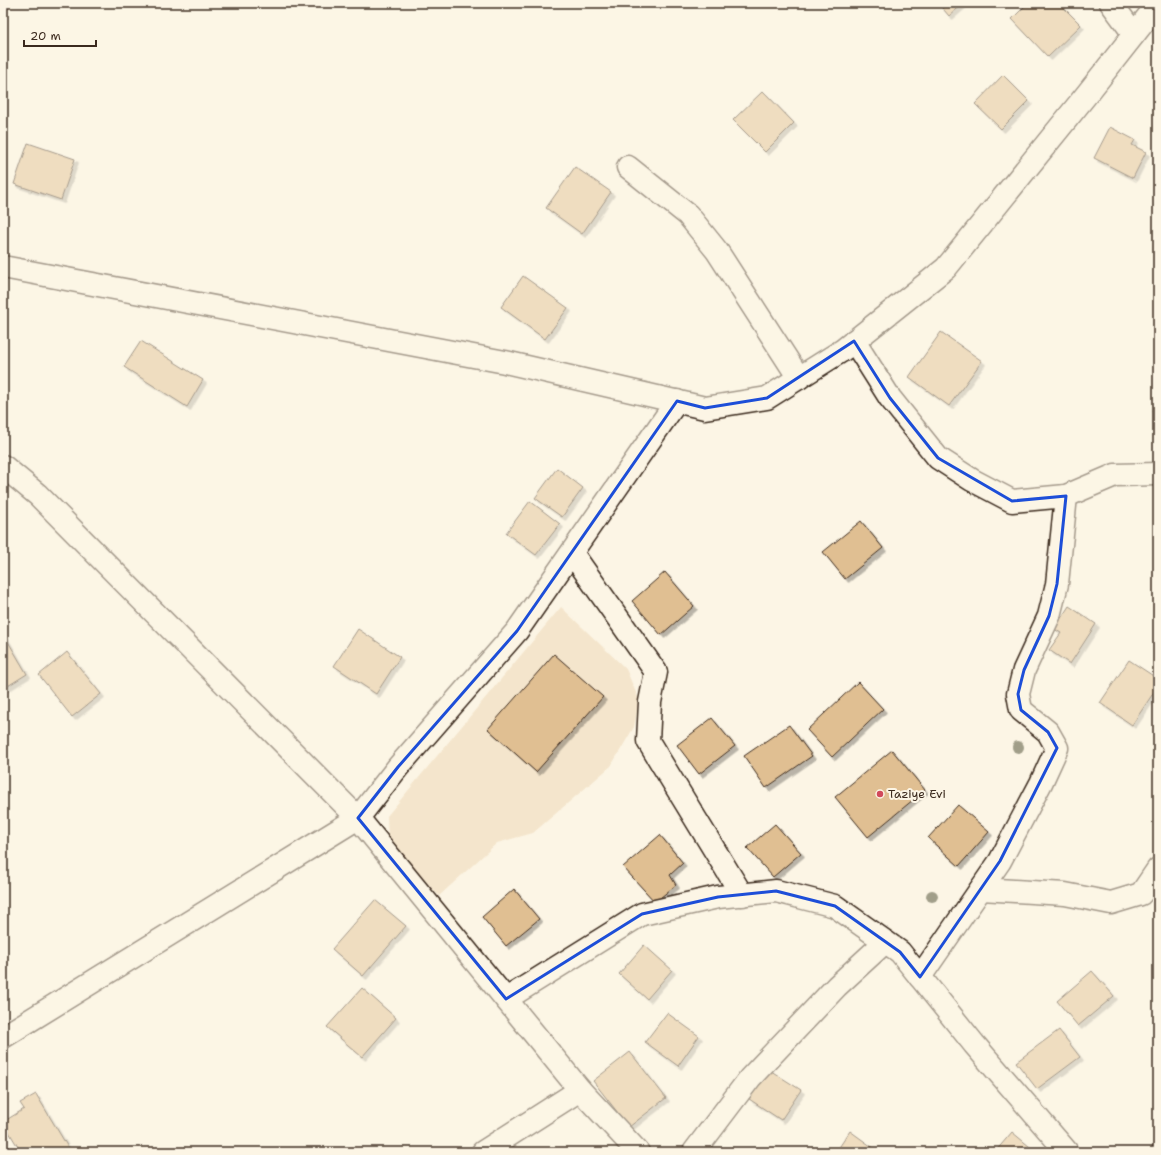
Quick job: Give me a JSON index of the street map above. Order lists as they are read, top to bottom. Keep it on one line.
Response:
{"places":["Taziye Evi"],"scale_bar":"20 m"}
